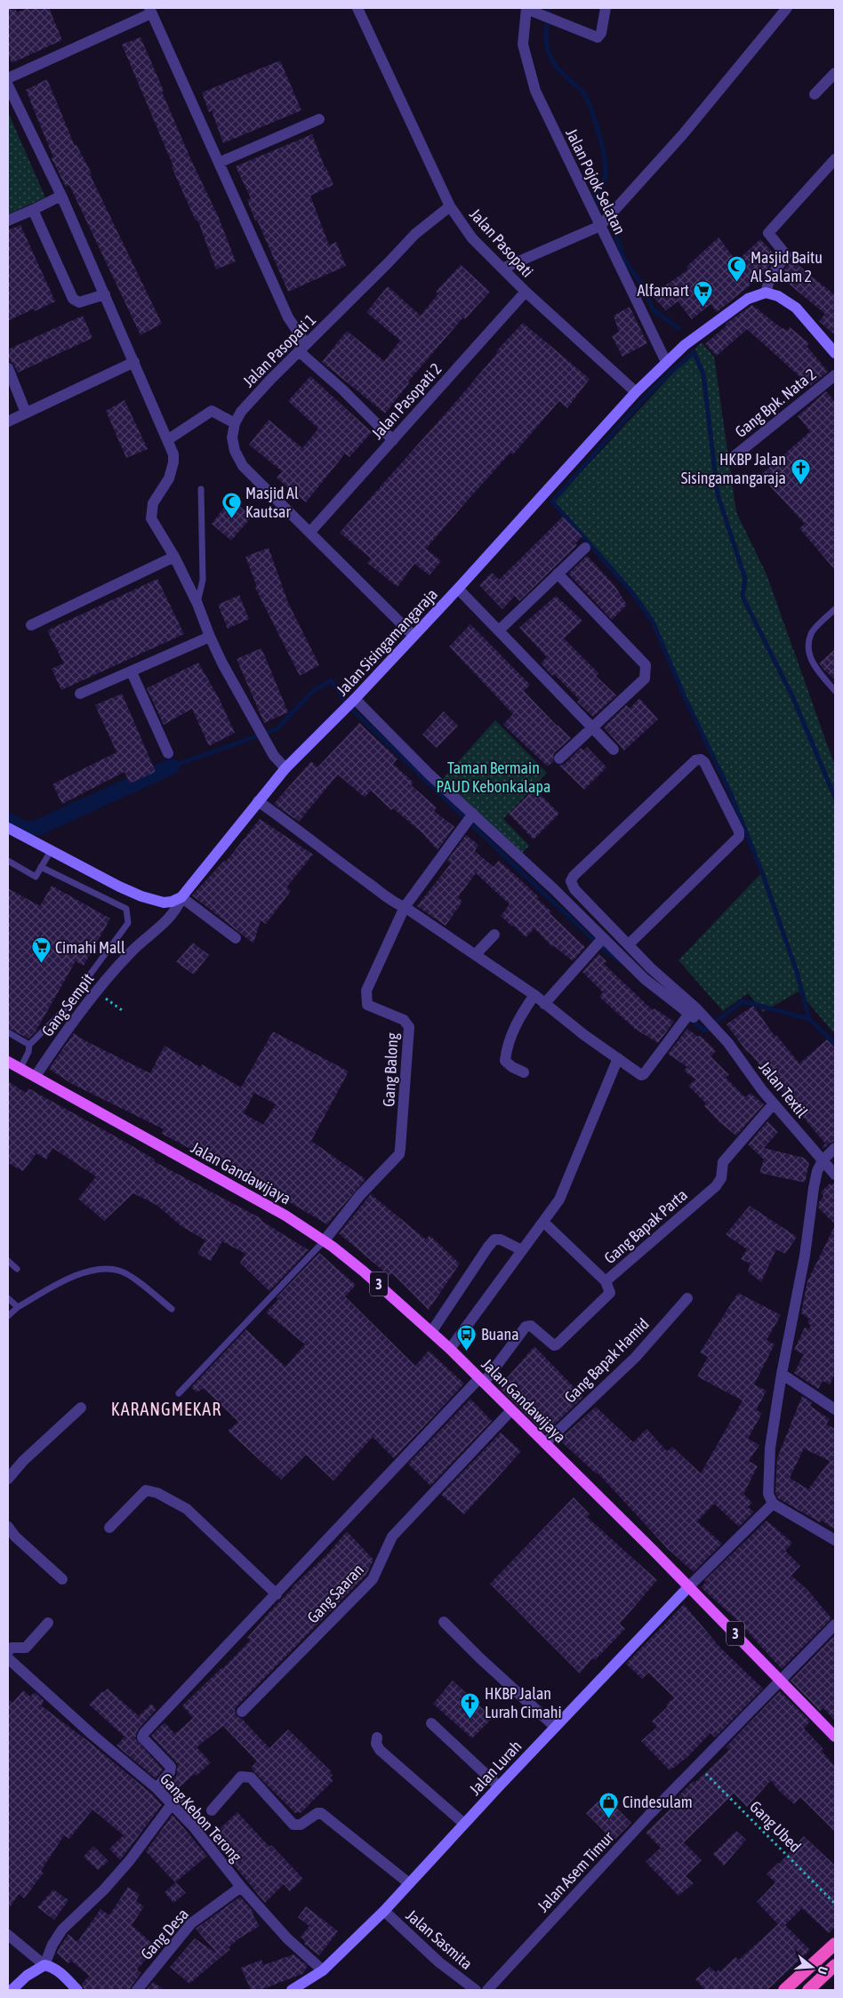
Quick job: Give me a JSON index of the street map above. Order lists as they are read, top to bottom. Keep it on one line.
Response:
{"streets":{"main road":["Jalan Sisingamangaraja","Jalan Gandawijaya","3","Jalan Lurah"],"street":["Jalan Pojok Selatan","Jalan Pasopati","Jalan Pasopati 1","Jalan Pasopati 2","Gang Bpk. Nata 2","Gang Sempit","Gang Balong","Jalan Textil","Gang Bapak Parta","Gang Bapak Hamid","Gang Saaran","Gang Kebon Terong","Jalan Asem Timur","Gang Desa","Jalan Sasmita"],"path":["Gang Ubed"]},"crossings":[["Jalan Pojok Selatan","Jalan Sisingamangaraja"],["Jalan Pasopati","Jalan Pasopati 1"],["Jalan Pasopati","Jalan Pasopati 2"],["Jalan Pasopati","Jalan Sisingamangaraja"],["Jalan Sisingamangaraja","Gang Sempit"],["Gang Sempit","Jalan Gandawijaya"],["Gang Balong","Jalan Gandawijaya"],["Jalan Textil","Gang Bapak Parta"],["Jalan Gandawijaya","Gang Bapak Parta"],["Jalan Gandawijaya","Gang Bapak Hamid"],["Jalan Gandawijaya","Gang Saaran"],["Jalan Gandawijaya","Jalan Lurah"],["Jalan Gandawijaya","Jalan Asem Timur"],["Jalan Lurah","Gang Kebon Terong"],["Jalan Lurah","Jalan Sasmita"],["Gang Kebon Terong","Gang Desa"],["Gang Ubed","Jalan Asem Timur"]],"districts":["KARANGMEKAR"],"parks":["Taman Bermain PAUD Kebonkalapa"],"places":{"mosque":["Masjid Baitu Al Salam 2","Masjid Al Kautsar"],"supermarket":["Alfamart","Cimahi Mall"],"church":["HKBP Jalan Sisingamangaraja","HKBP Jalan Lurah Cimahi"],"bus stop":["Buana"],"shop":["Cindesulam"]},"north":"right"}
